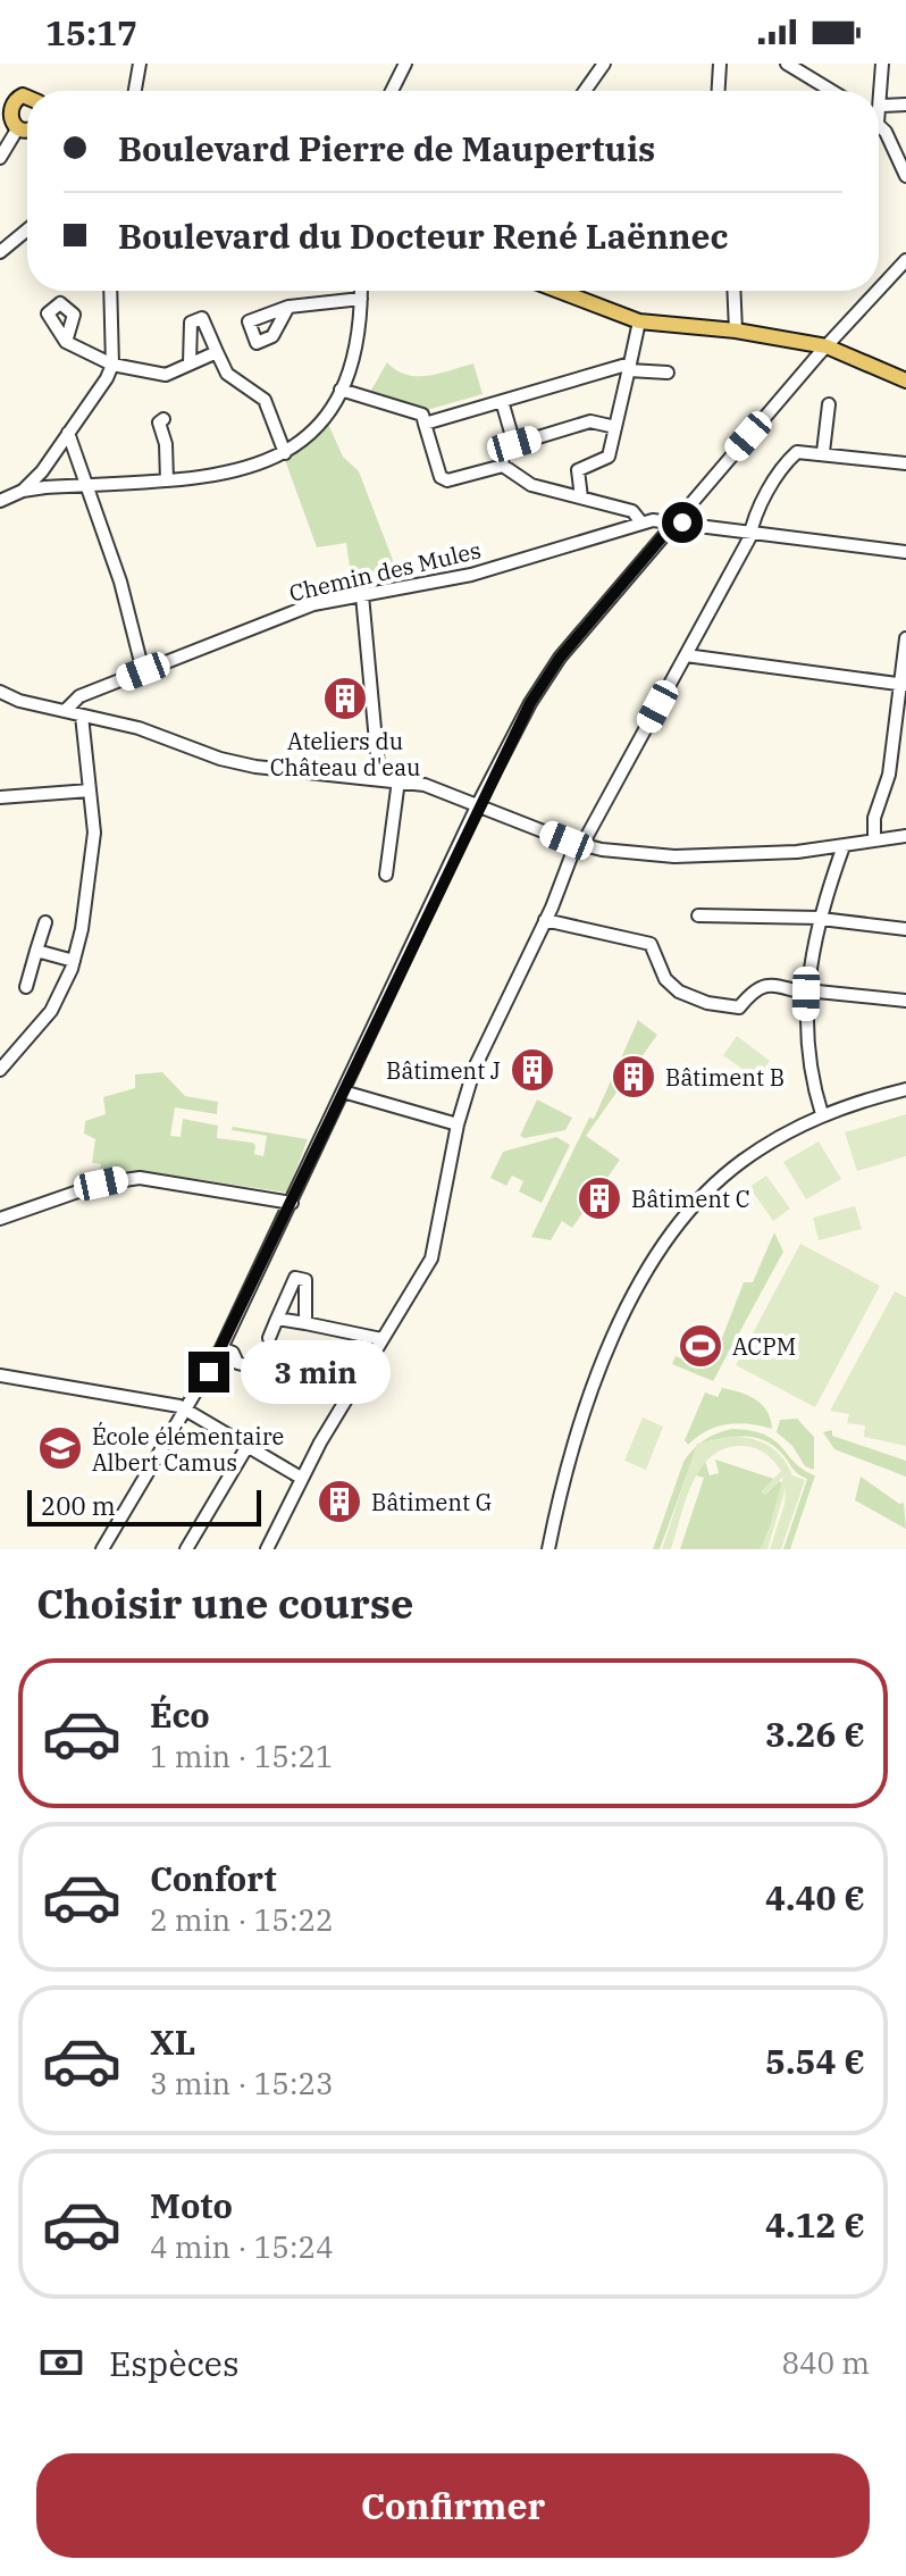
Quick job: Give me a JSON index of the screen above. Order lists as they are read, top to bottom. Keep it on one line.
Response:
{"streets":{"street":["Chemin des Mules"]},"places":{"building":["Ateliers du Château d'eau","Bâtiment J","Bâtiment B","Bâtiment C","Bâtiment G"],"sports":["ACPM"],"school or university":["École élémentaire Albert Camus"]},"scale_bar":"200 m","page":{"status":"15:17","banner":["Boulevard Pierre de Maupertuis","Boulevard du Docteur René Laënnec"],"bubble":"3 min","scale":"200 m","heading":"Choisir une course","list":[{"name":"Éco","note":"1 min · 15:21","value":"3.26 €"},{"name":"Confort","note":"2 min · 15:22","value":"4.40 €"},{"name":"XL","note":"3 min · 15:23","value":"5.54 €"},{"name":"Moto","note":"4 min · 15:24","value":"4.12 €"}],"pay":["Espèces","840 m"],"buttons":"Confirmer"}}
